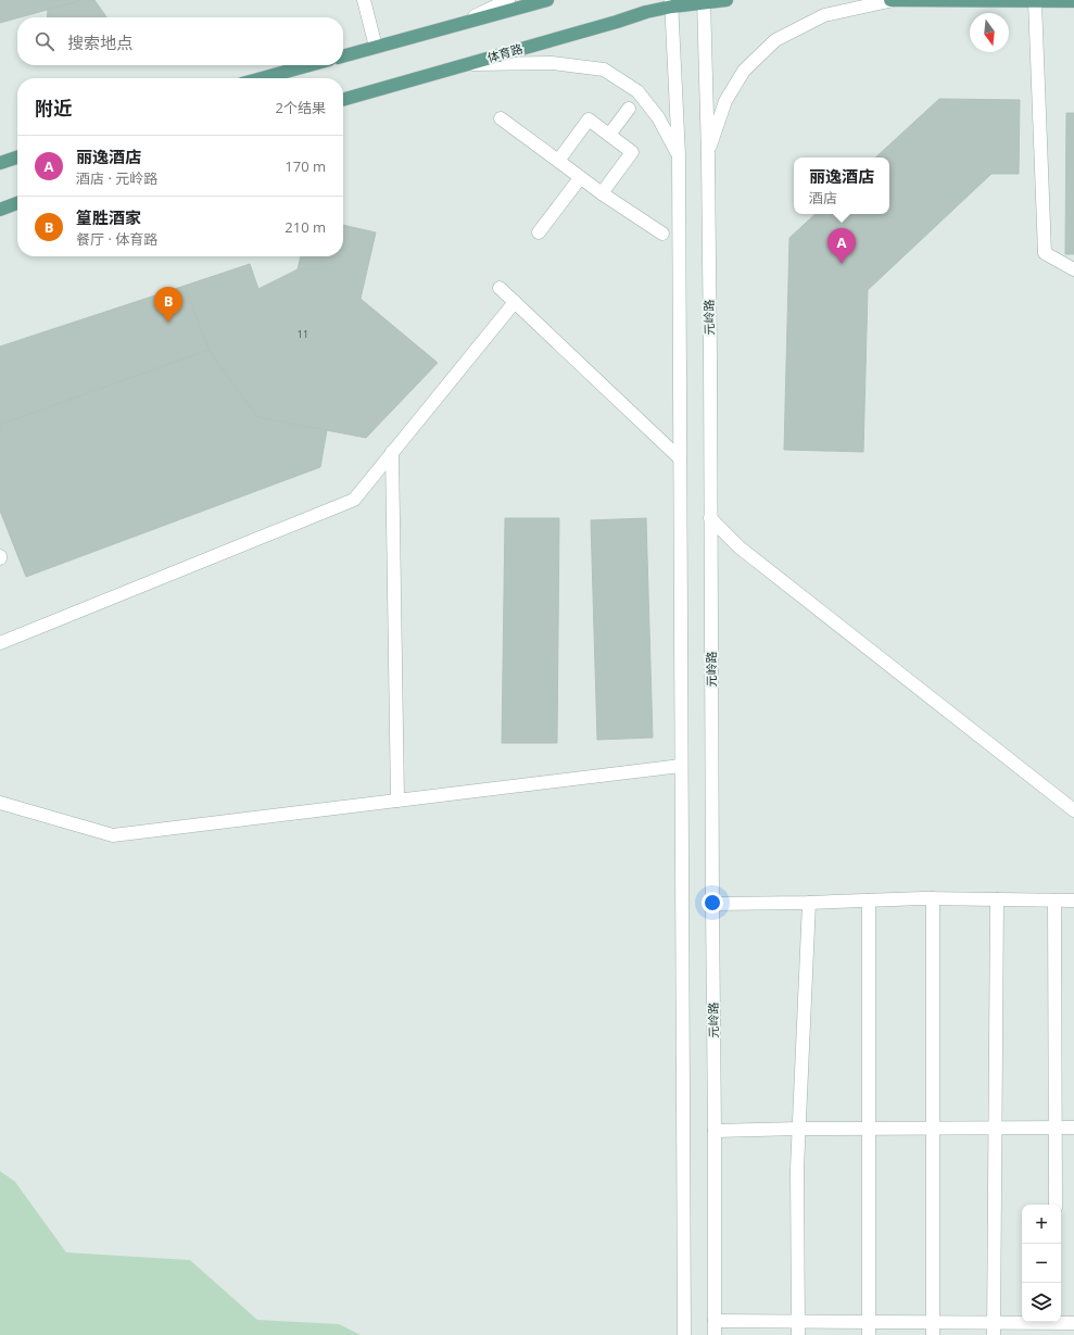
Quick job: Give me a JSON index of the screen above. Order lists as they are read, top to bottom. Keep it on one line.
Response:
{"streets":{"main road":["体育路"],"street":["元岭路"]},"crossings":[["体育路","元岭路"]],"house_numbers":["11"],"north":"bottom","page":{"search":"搜索地点","heading":["附近","2个结果"],"list":[{"mark":"A","name":"丽逸酒店","note":"酒店 · 元岭路","value":"170 m"},{"mark":"B","name":"篁胜酒家","note":"餐厅 · 体育路","value":"210 m"}],"popup":["丽逸酒店","酒店"],"pins":["A","B"],"map_buttons":["+","−"]}}
